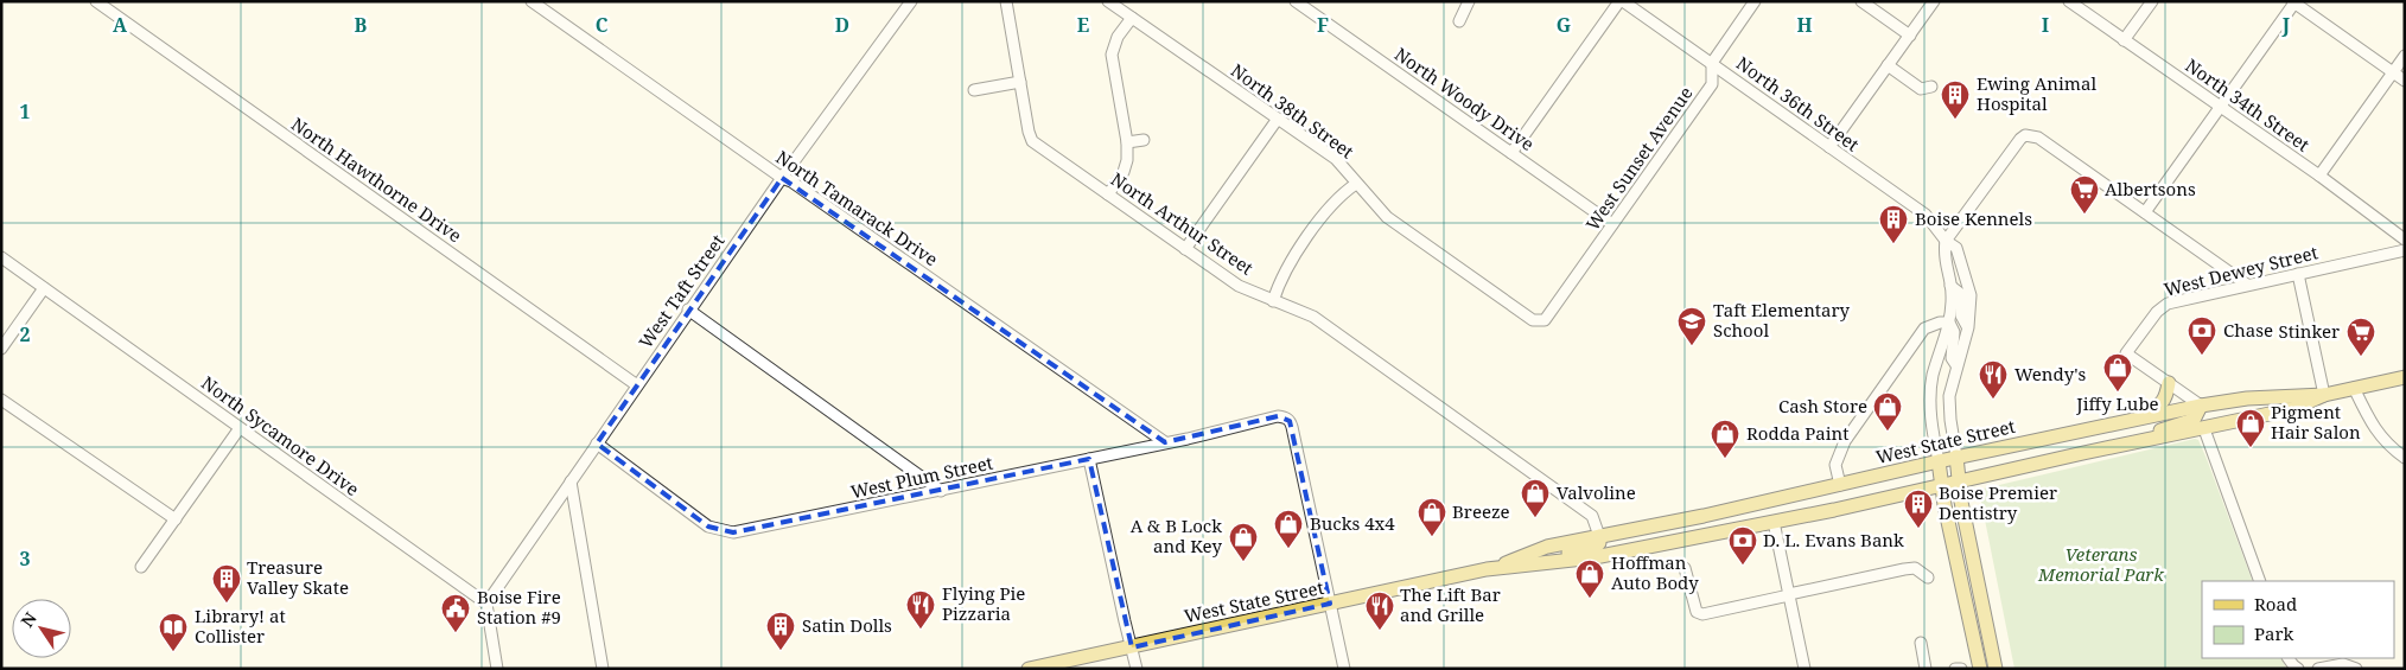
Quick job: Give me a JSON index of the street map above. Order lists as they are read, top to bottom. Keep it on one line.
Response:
{"streets":{"main road":["West State Street"],"street":["North Woody Drive","North 36th Street","North 34th Street","North 38th Street","West Sunset Avenue","North Hawthorne Drive","North Tamarack Drive","North Arthur Street","West Dewey Street","West Taft Street","North Sycamore Drive","West Plum Street"]},"crossings":[["North Woody Drive","West Sunset Avenue"],["North 36th Street","West Sunset Avenue"],["North 36th Street","West State Street"],["North 38th Street","West Sunset Avenue"],["North Hawthorne Drive","West Taft Street"],["North Tamarack Drive","West Taft Street"],["North Tamarack Drive","West Plum Street"],["North Arthur Street","West State Street"],["West Dewey Street","West State Street"],["West Taft Street","North Sycamore Drive"],["West Taft Street","West Plum Street"],["West State Street","West Plum Street"]],"parks":["Veterans Memorial Park"],"places":{"building":["Ewing Animal Hospital","Boise Kennels","Boise Premier Dentistry","Treasure Valley Skate","Satin Dolls"],"supermarket":["Albertsons","Stinker"],"school or university":["Taft Elementary School"],"bank":["Chase","D. L. Evans Bank"],"shop":["Jiffy Lube","Cash Store","Pigment Hair Salon","Rodda Paint","Valvoline","Breeze","Bucks 4x4","A & B Lock and Key","Hoffman Auto Body"],"restaurant":["Wendy's","Flying Pie Pizzaria","The Lift Bar and Grille"],"public building":["Boise Fire Station #9"],"library":["Library! at Collister"]},"legend":["Road","Park"],"north":"top left","grid":{"columns":["A","B","C","D","E","F","G","H","I","J"],"rows":["1","2","3"]}}
